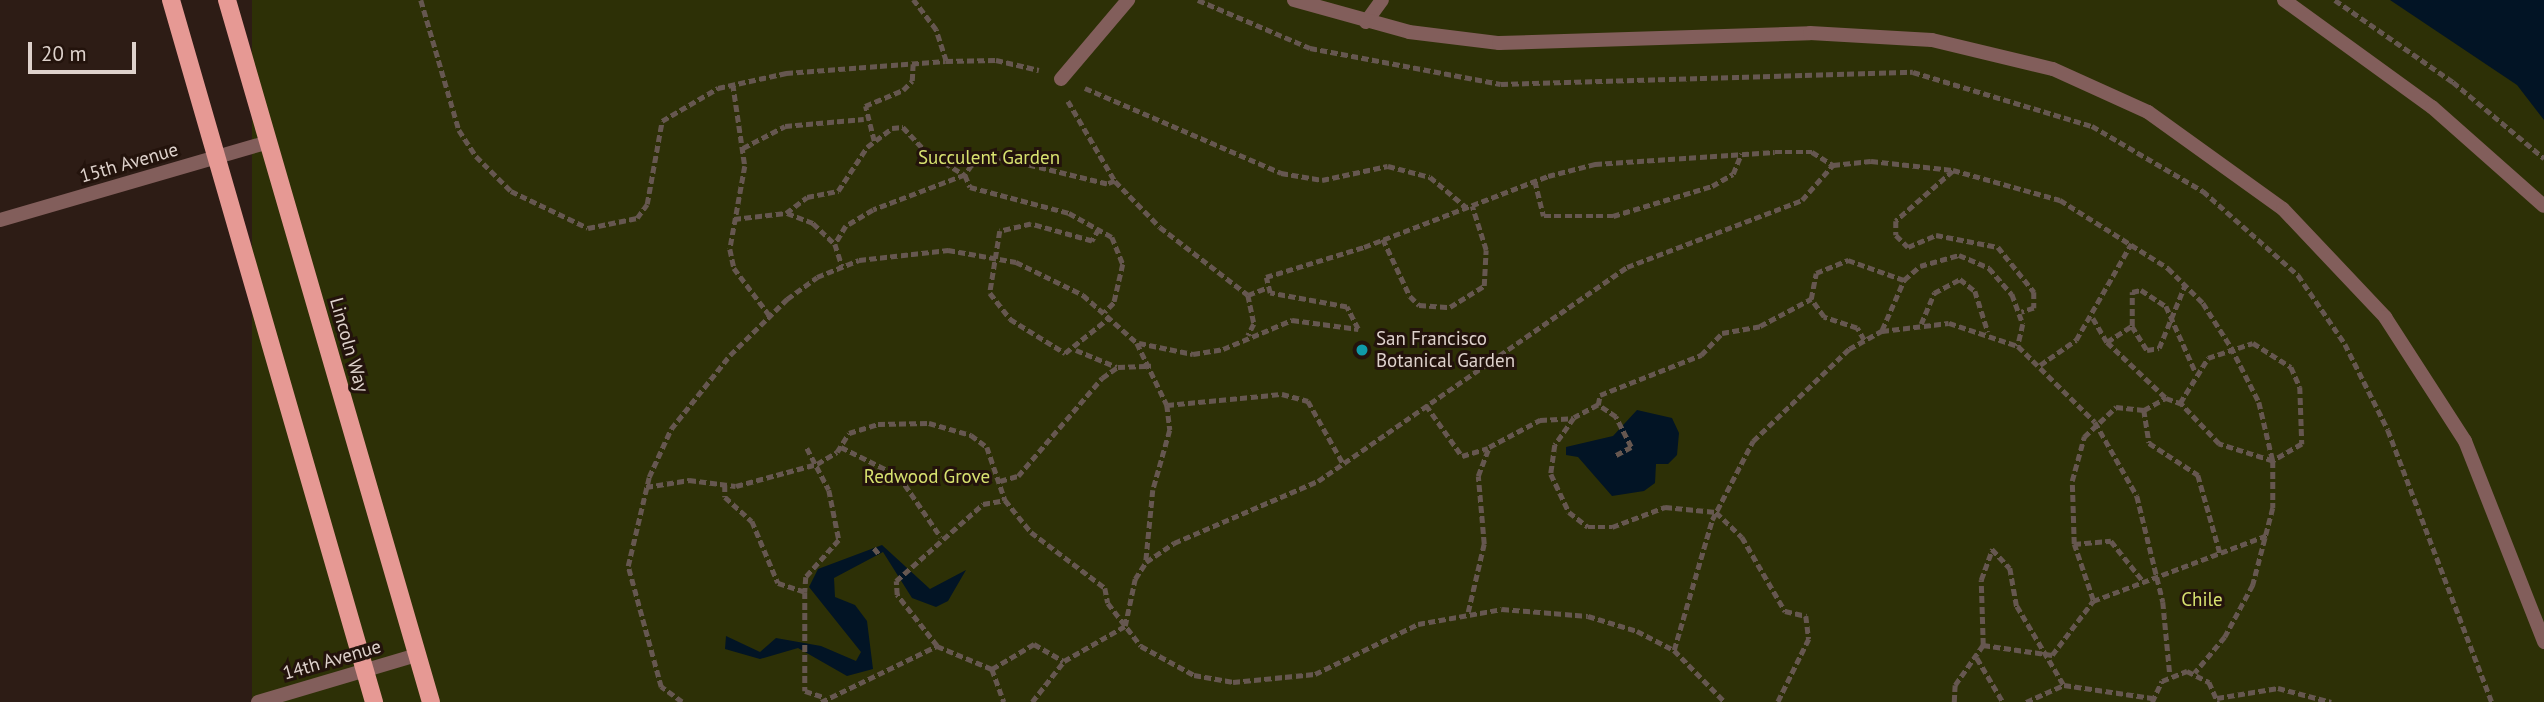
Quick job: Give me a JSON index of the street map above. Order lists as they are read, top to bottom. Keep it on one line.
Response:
{"streets":{"main road":["Lincoln Way"],"street":["15th Avenue","14th Avenue"]},"crossings":[["15th Avenue","Lincoln Way"],["Lincoln Way","14th Avenue"]],"parks":["Succulent Garden","Redwood Grove","Chile"],"places":["San Francisco Botanical Garden"],"scale_bar":"20 m"}
